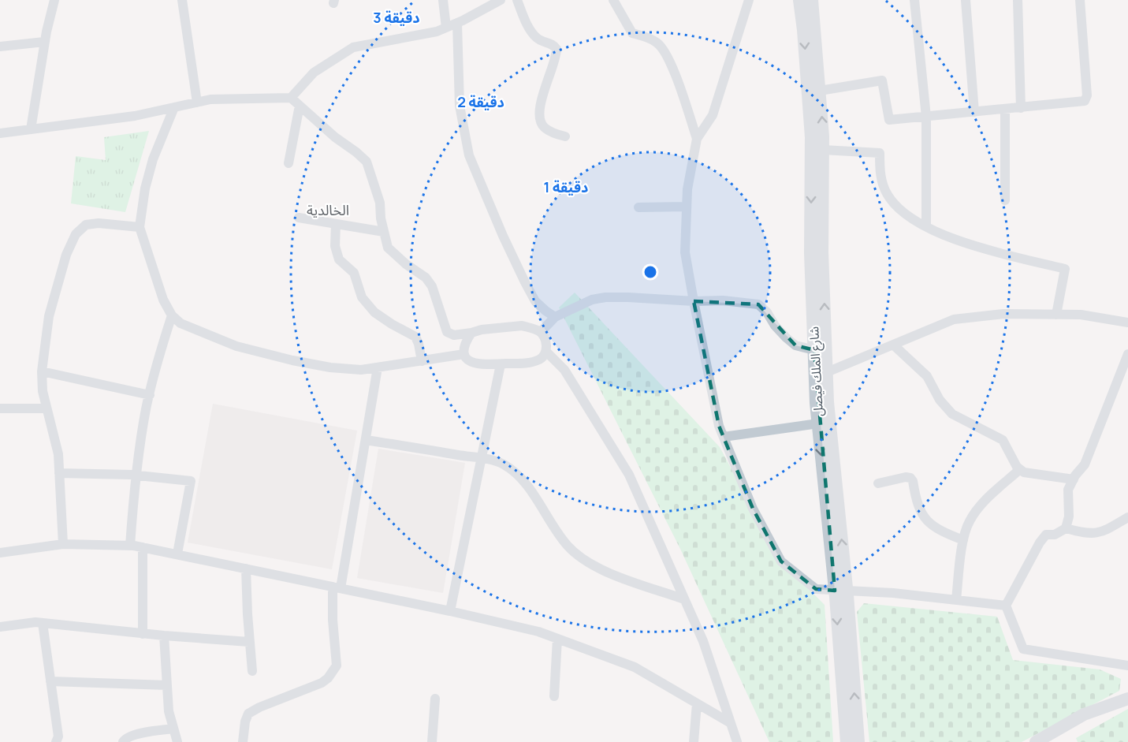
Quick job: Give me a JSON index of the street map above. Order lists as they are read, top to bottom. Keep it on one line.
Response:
{"streets":{"street":["شارع الملك فيصل"]},"districts":["الخالدية"],"rings":["3 دقيقة","2 دقيقة","1 دقيقة"]}
